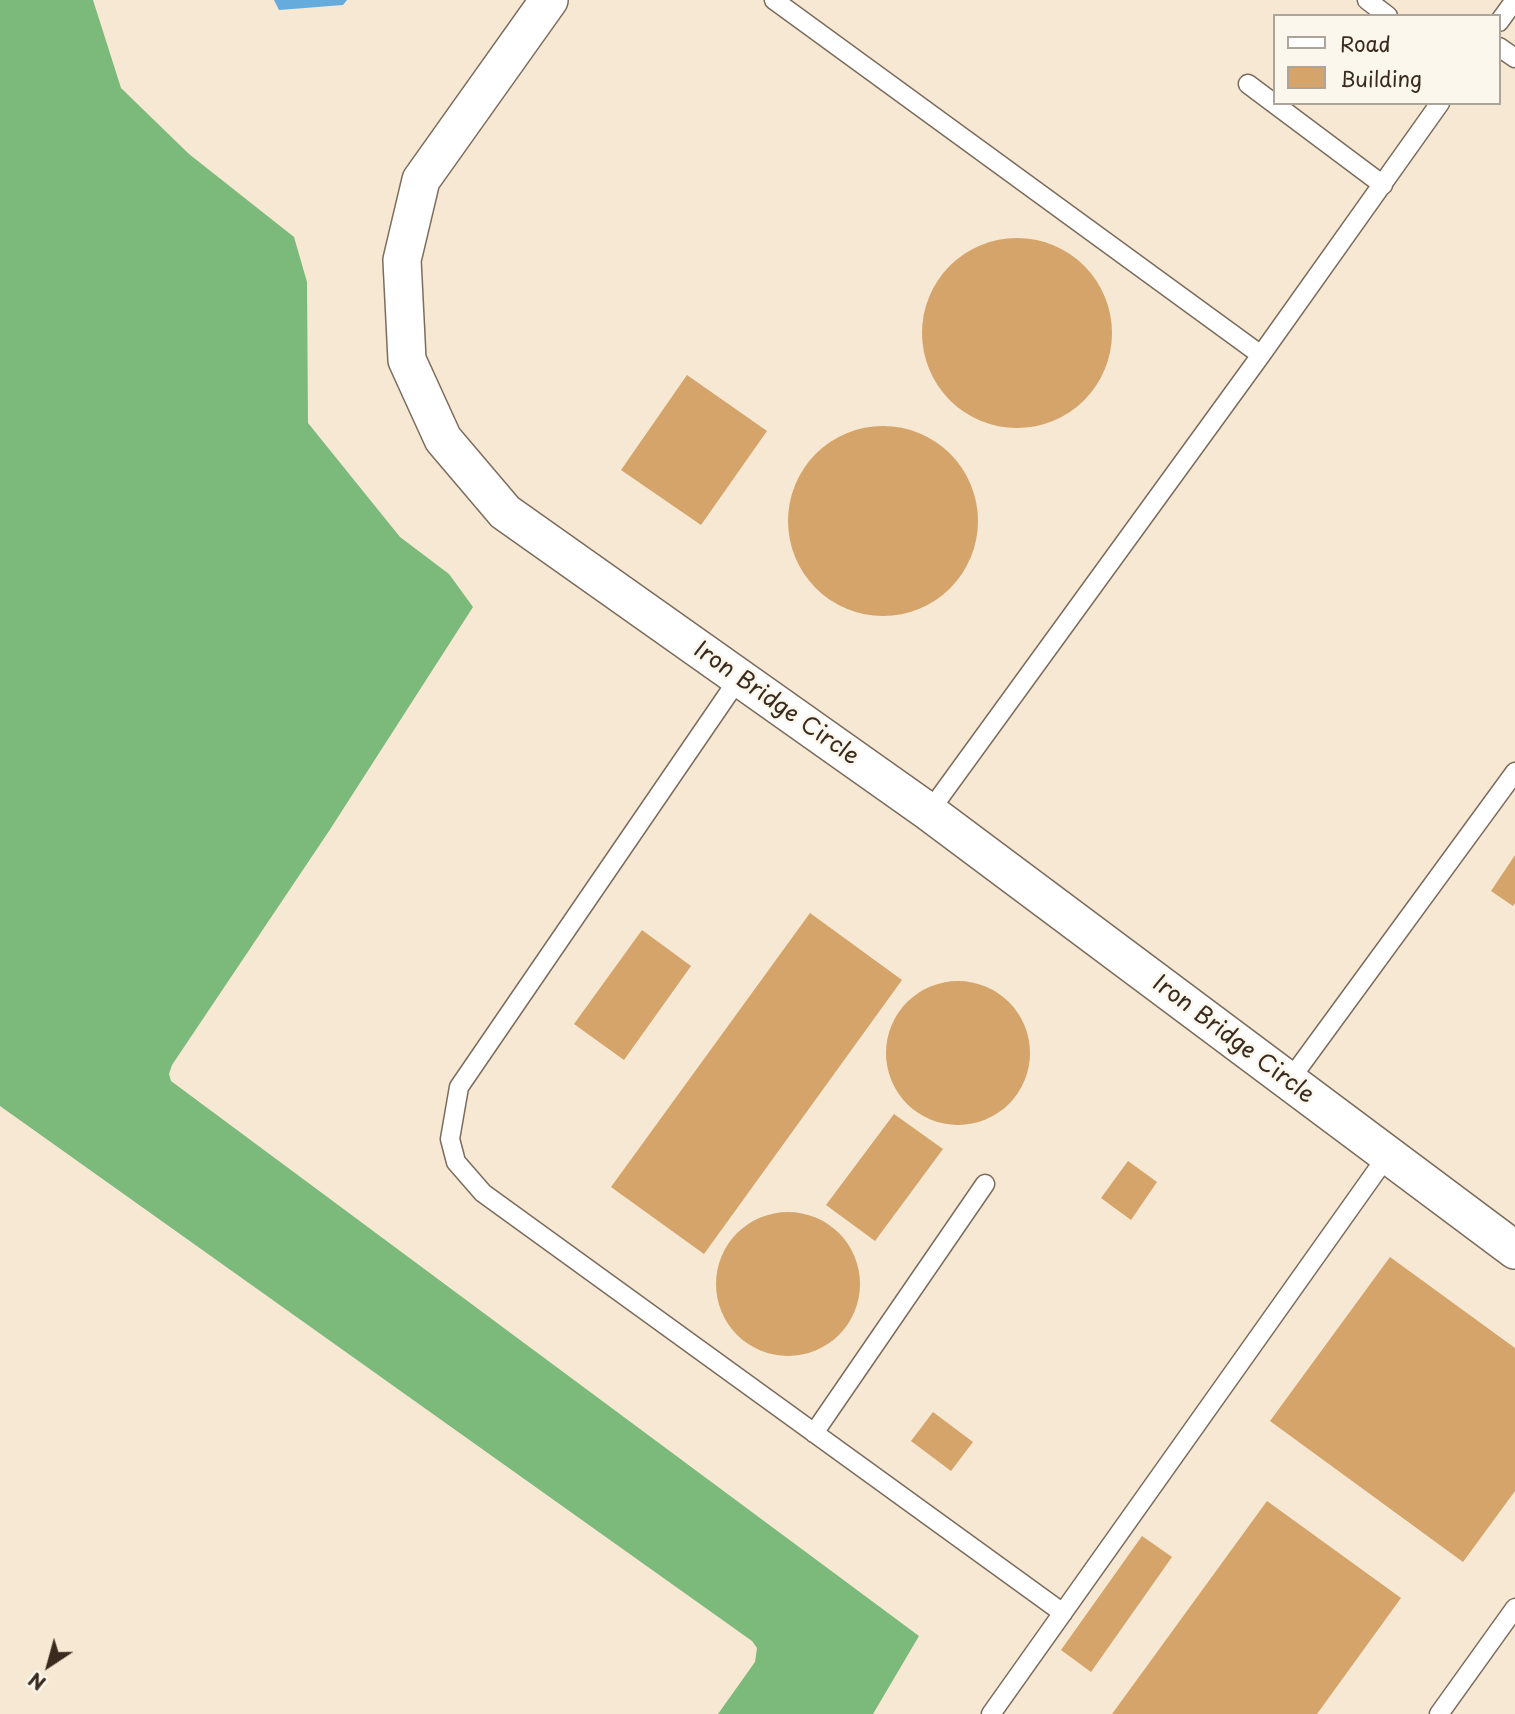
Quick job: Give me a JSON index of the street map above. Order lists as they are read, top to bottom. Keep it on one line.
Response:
{"streets":{"street":["Iron Bridge Circle"]},"legend":["Road","Building"],"north":"bottom left"}
